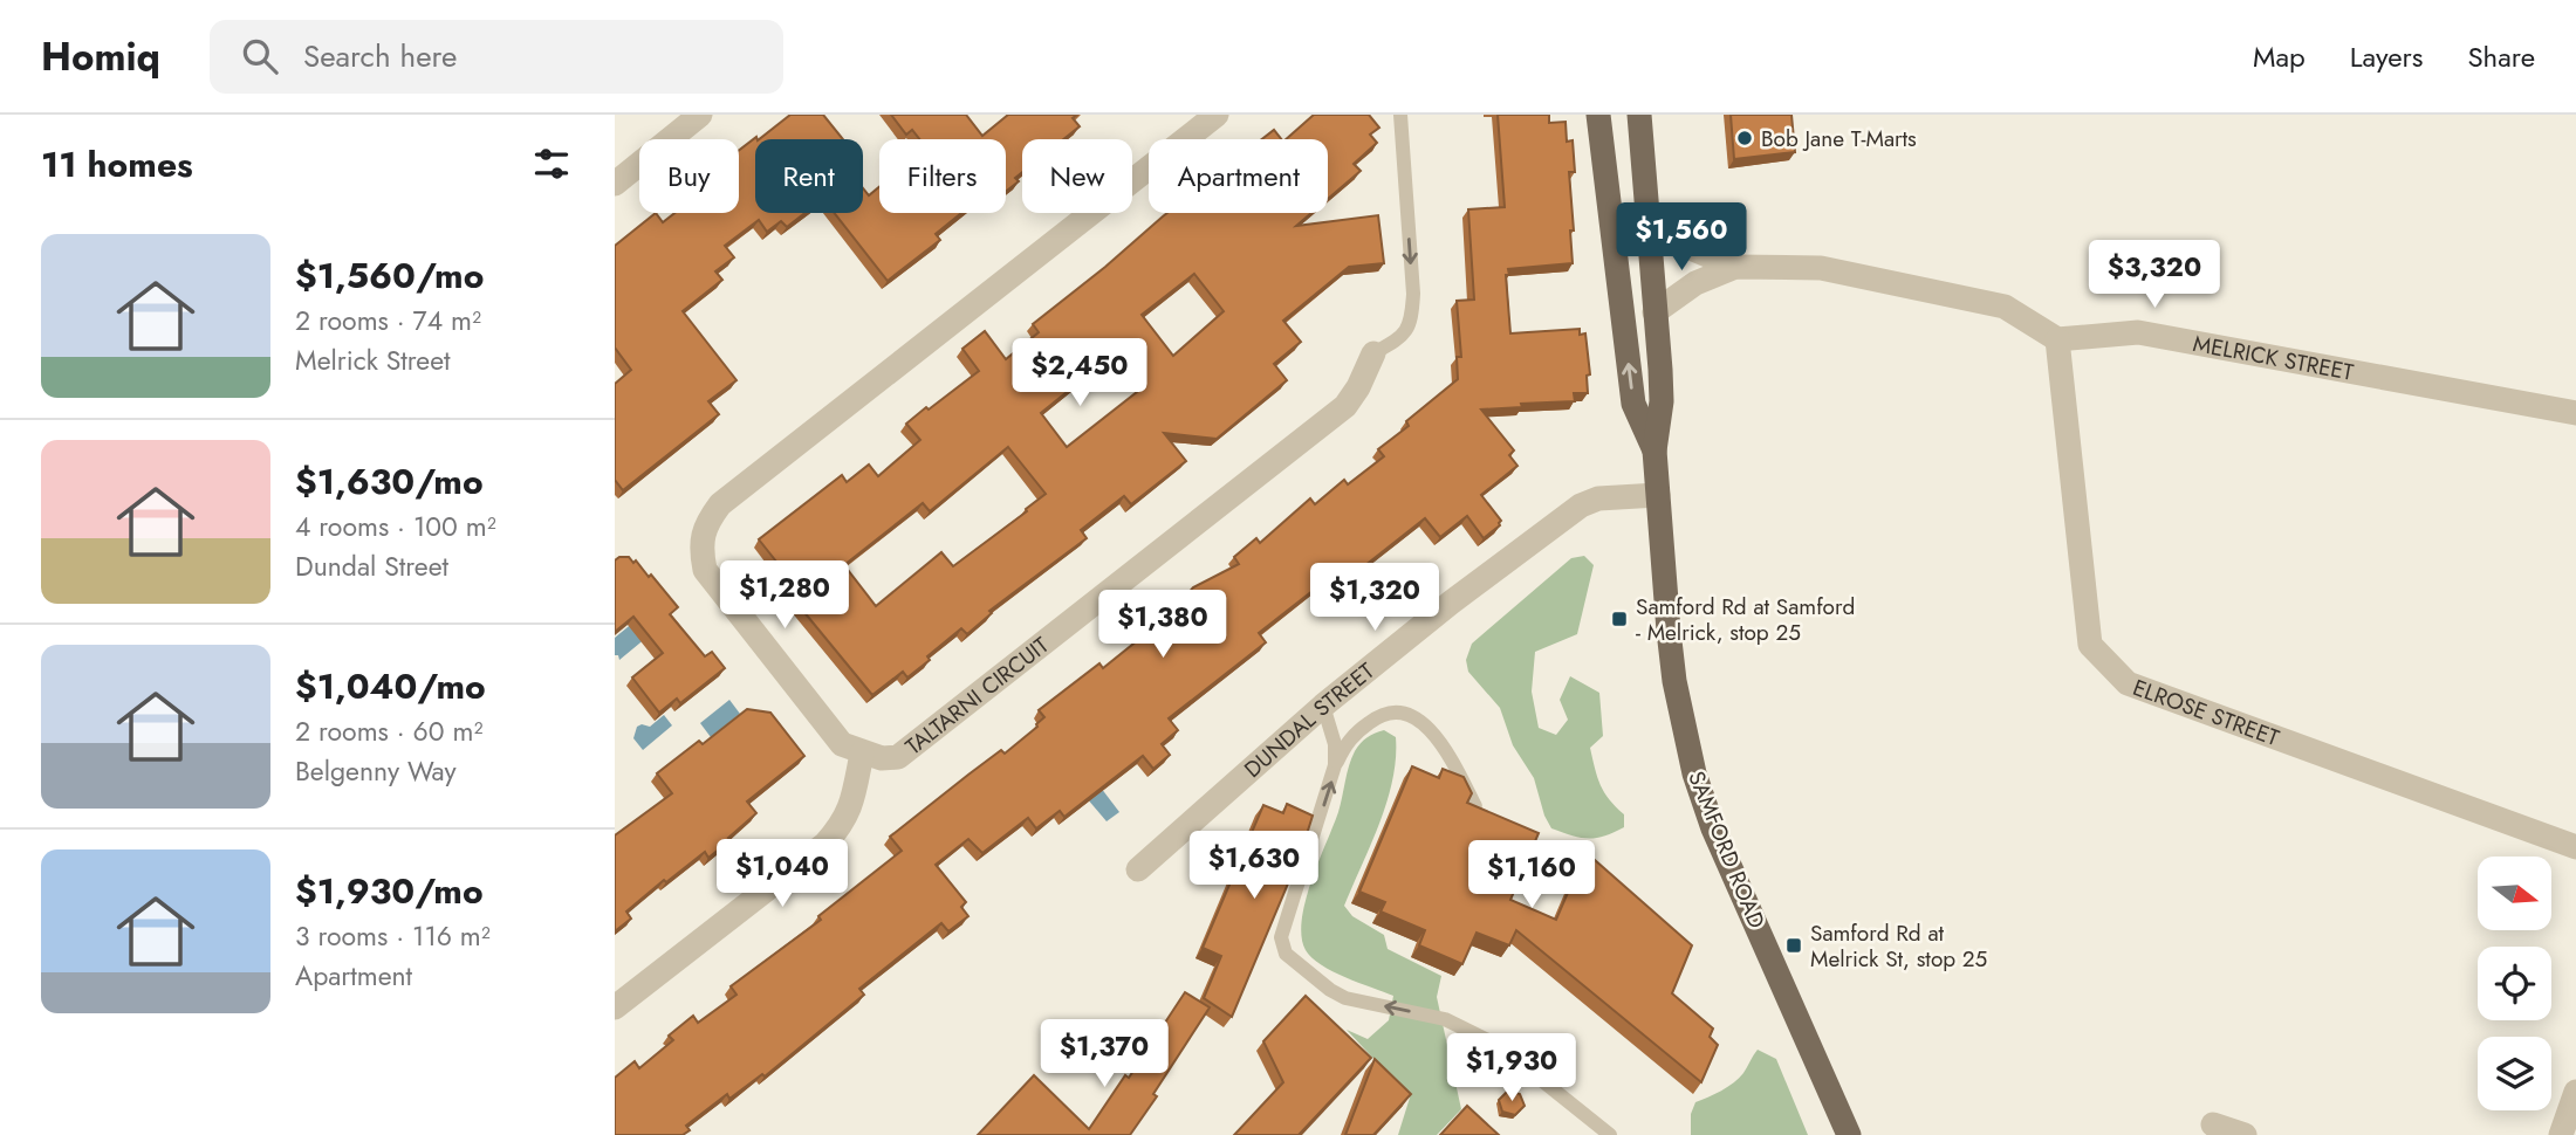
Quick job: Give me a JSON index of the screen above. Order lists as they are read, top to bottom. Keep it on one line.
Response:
{"streets":{"main road":["SAMFORD ROAD"],"street":["MELRICK STREET","TALTARNI CIRCUIT","ELROSE STREET","DUNDAL STREET"]},"crossings":[["MELRICK STREET","ELROSE STREET"],["DUNDAL STREET","SAMFORD ROAD"]],"places":{"other":["Bob Jane T-Marts"],"transit":["Samford Rd at Samford - Melrick, stop 25","Samford Rd at Melrick St, stop 25"]},"north":"right","page":{"header":"Homiq","search":"Search here","nav":["Map","Layers","Share"],"heading":"11 homes","chip":["Buy","Rent","Filters","New","Apartment"],"price":["$1,560","$3,320","$2,450","$1,280","$1,320","$1,380","$1,630","$1,040","$1,160","$1,370","$1,930"],"list":[{"name":"$1,560/mo","note":"2 rooms · 74 m² · Melrick Street"},{"name":"$1,630/mo","note":"4 rooms · 100 m² · Dundal Street"},{"name":"$1,040/mo","note":"2 rooms · 60 m² · Belgenny Way"},{"name":"$1,930/mo","note":"3 rooms · 116 m² · Apartment"}]}}
